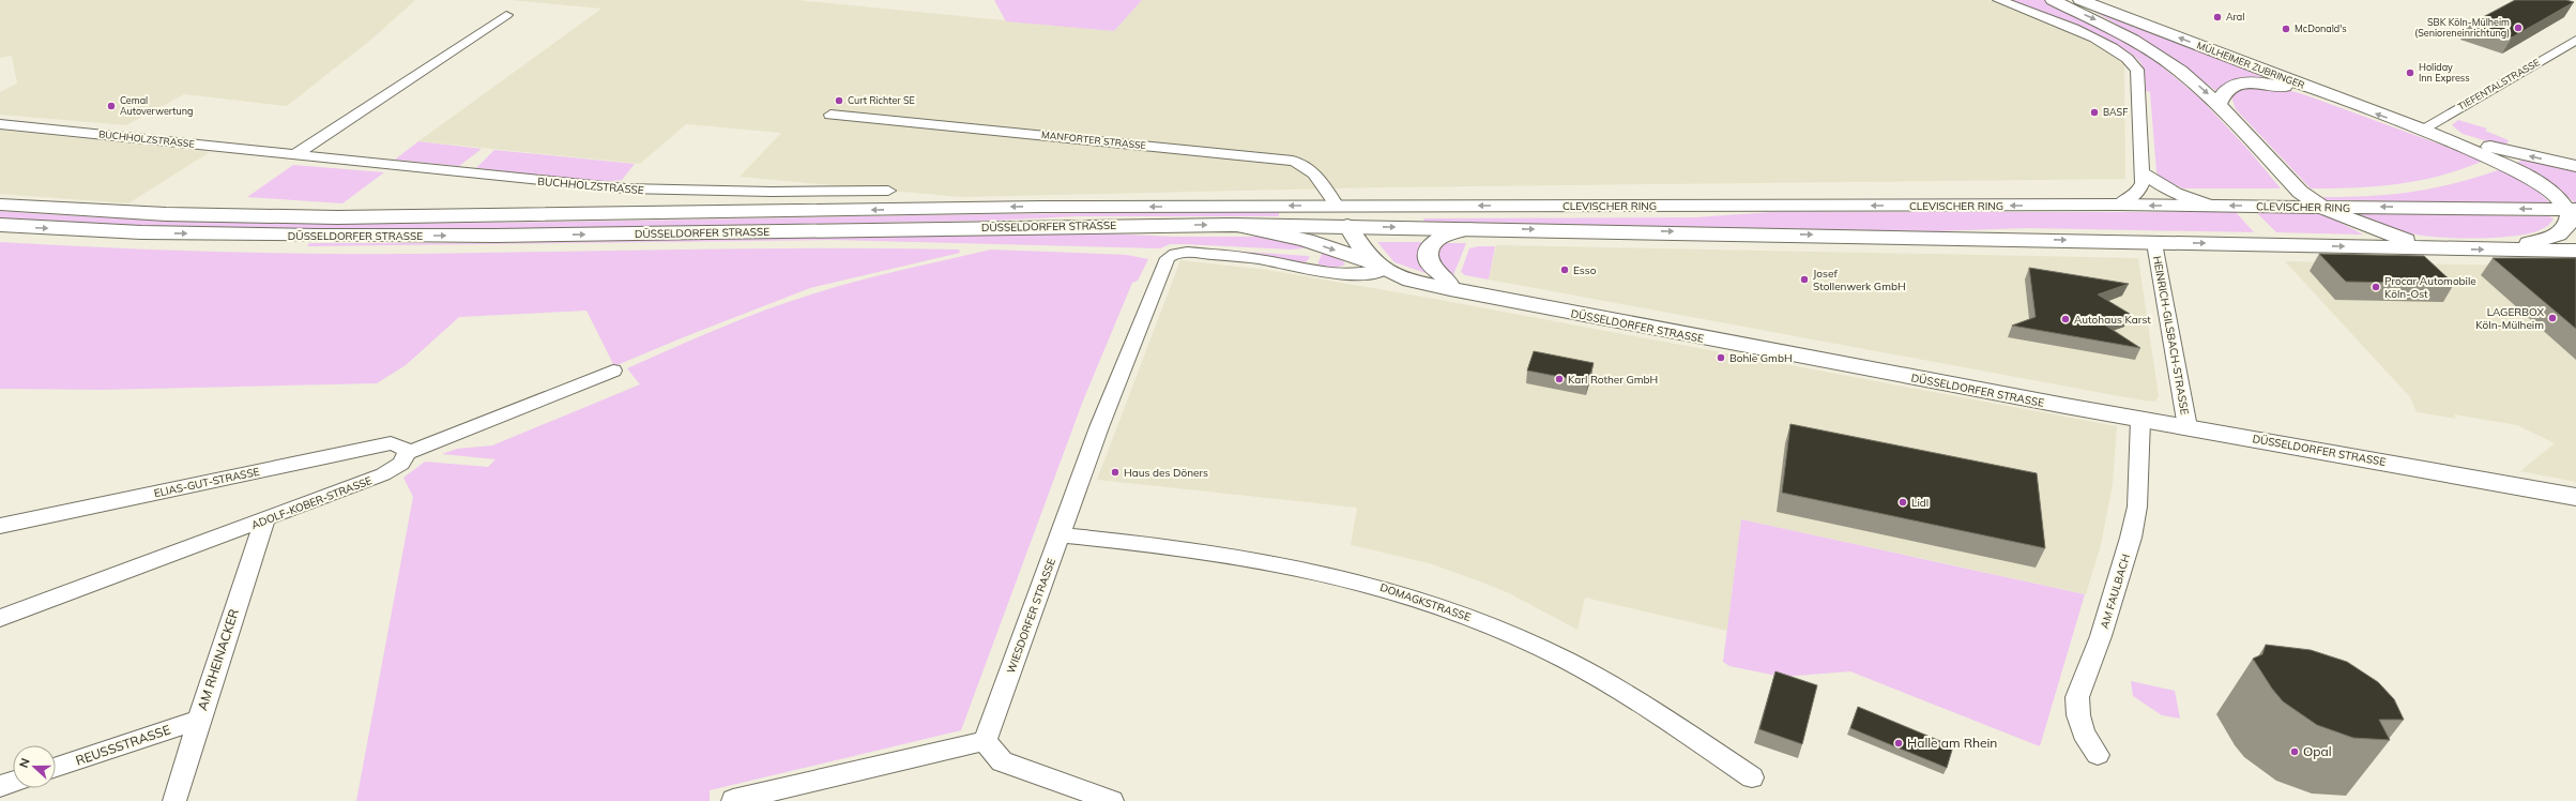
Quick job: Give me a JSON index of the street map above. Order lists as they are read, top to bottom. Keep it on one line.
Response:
{"streets":{"main road":["MÜLHEIMER ZUBRINGER","CLEVISCHER RING","DÜSSELDORFER STRASSE"],"street":["TIEFENTALSTRASSE","BUCHHOLZSTRASSE","MANFORTER STRASSE","HEINRICH-GILSBACH-STRASSE","ELIAS-GUT-STRASSE","ADOLF-KOBER-STRASSE","AM FAULBACH","DOMAGKSTRASSE","WIESDORFER STRASSE","AM RHEINACKER","REUSSSTRASSE"]},"crossings":[["MÜLHEIMER ZUBRINGER","TIEFENTALSTRASSE"],["MANFORTER STRASSE","CLEVISCHER RING"],["MANFORTER STRASSE","DÜSSELDORFER STRASSE"],["CLEVISCHER RING","DÜSSELDORFER STRASSE"],["DÜSSELDORFER STRASSE","HEINRICH-GILSBACH-STRASSE"],["DÜSSELDORFER STRASSE","AM FAULBACH"],["DÜSSELDORFER STRASSE","WIESDORFER STRASSE"],["ELIAS-GUT-STRASSE","ADOLF-KOBER-STRASSE"],["ADOLF-KOBER-STRASSE","AM RHEINACKER"],["DOMAGKSTRASSE","WIESDORFER STRASSE"],["AM RHEINACKER","REUSSSTRASSE"]],"places":["Aral","SBK Köln-Mülheim (Senioreneinrichtung)","McDonald's","Holiday Inn Express","Curt Richter SE","Cemal Autoverwertung","BASF","Esso","Josef Stollenwerk GmbH","Procar Automobile Köln-Ost","LAGERBOX Köln-Mülheim","Autohaus Karst","Bohle GmbH","Karl Rother GmbH","Haus des Döners","Lidl","Halle am Rhein","Opal"],"north":"left"}
